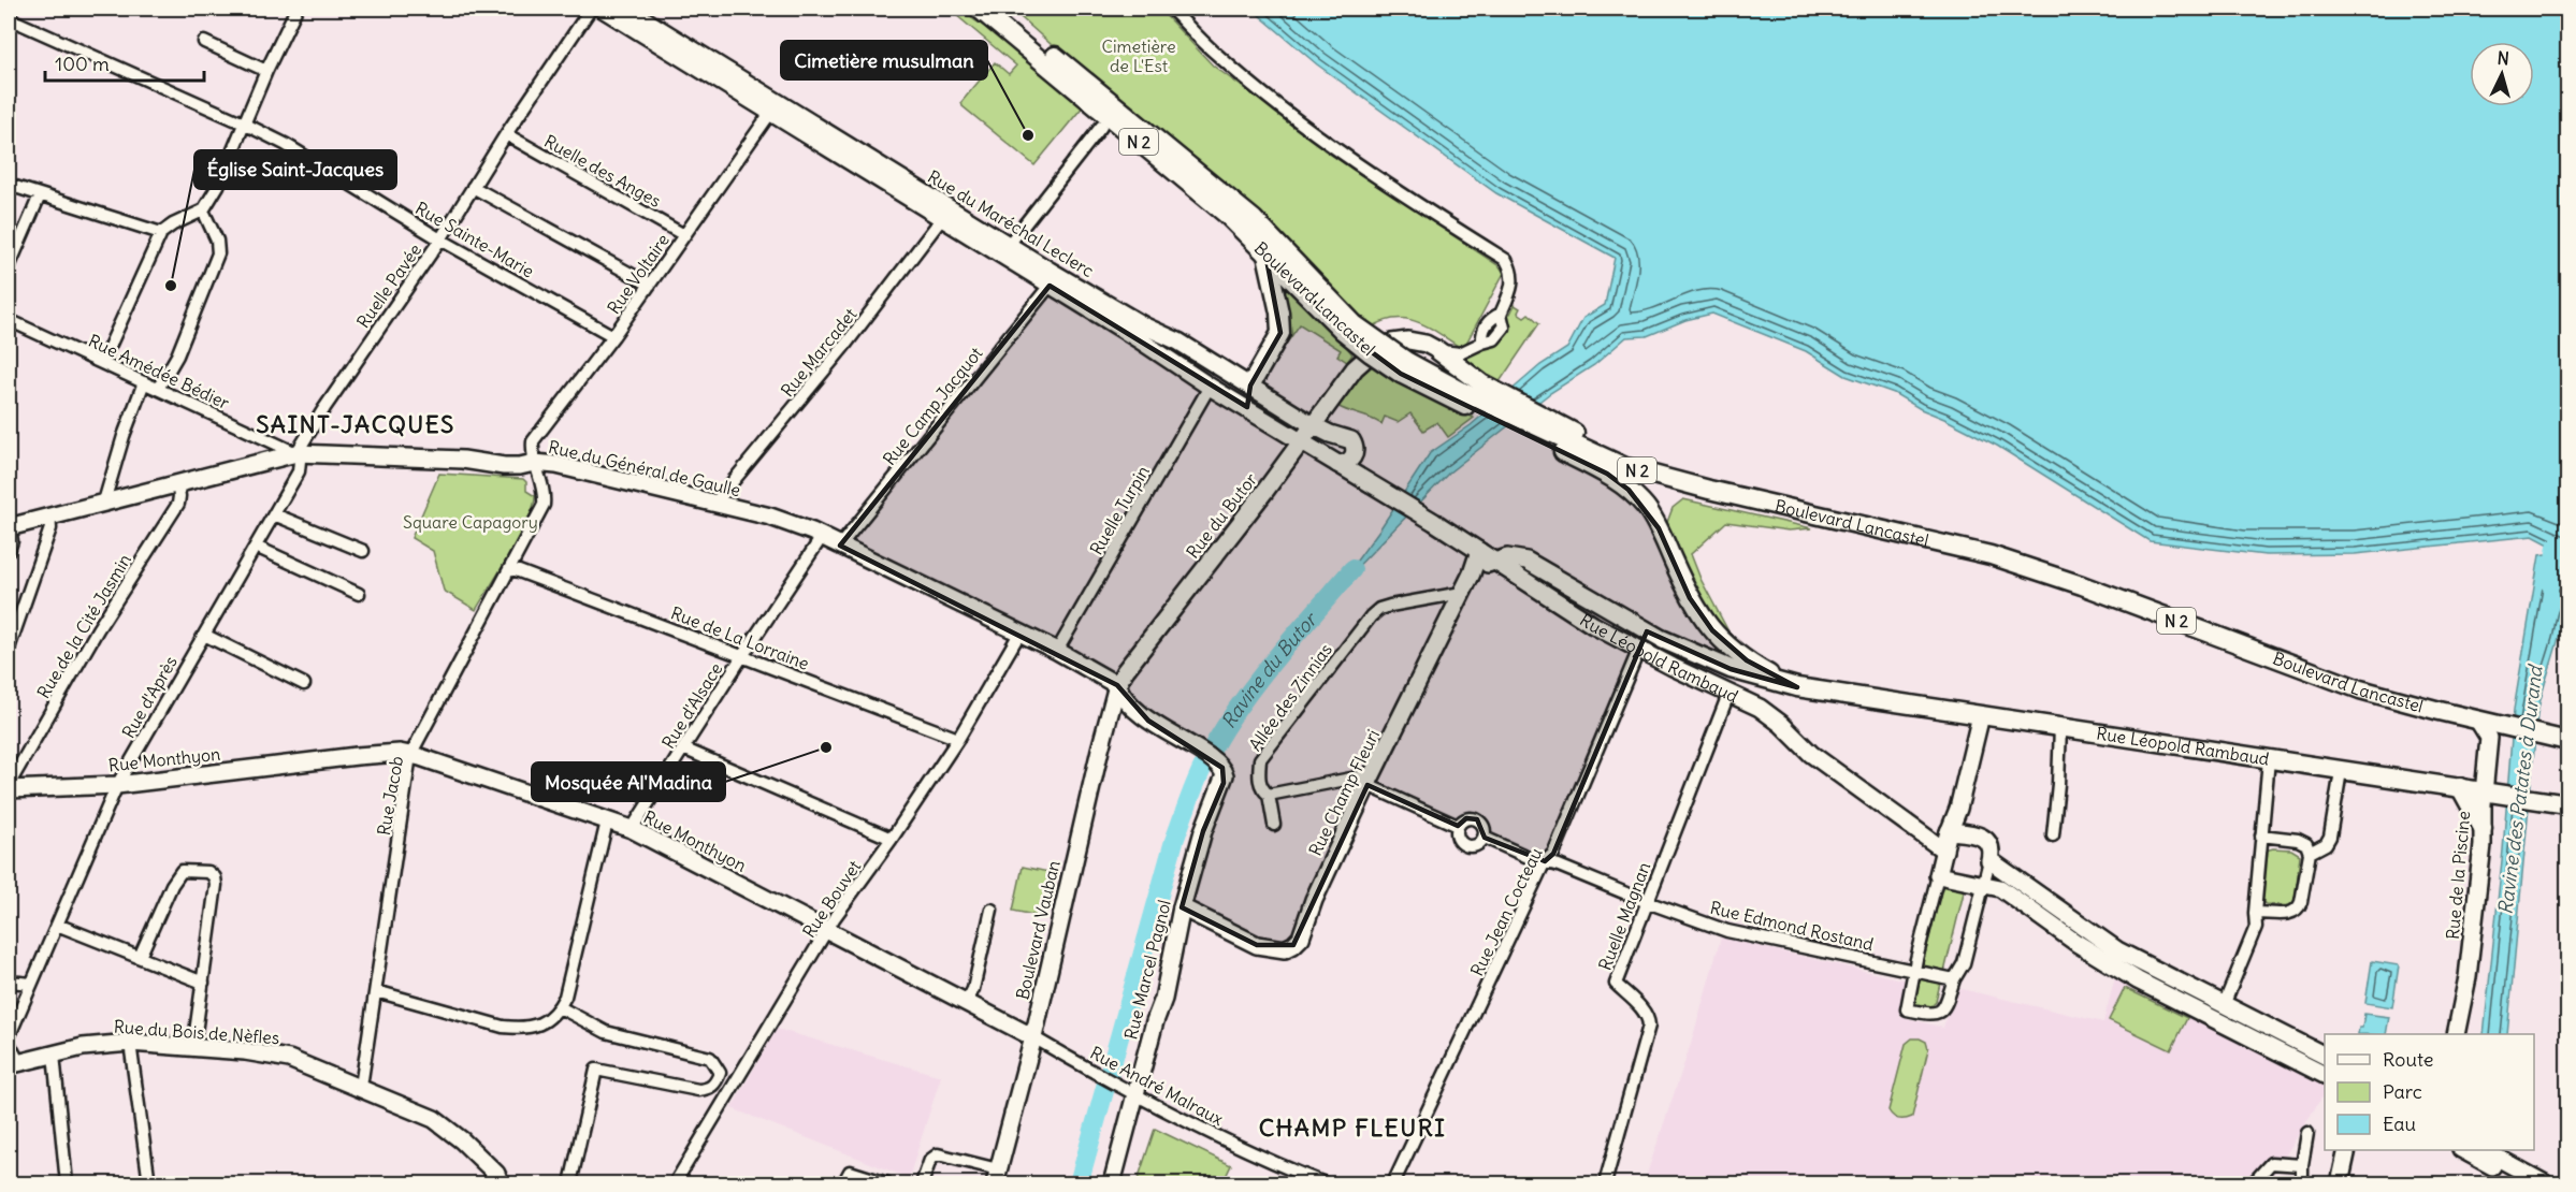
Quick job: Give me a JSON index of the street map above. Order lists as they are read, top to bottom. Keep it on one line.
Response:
{"streets":{"main road":["N 2","Boulevard Lancastel","Rue Léopold Rambaud"],"street":["Ruelle des Anges","Rue du Maréchal Leclerc","Rue Sainte-Marie","Rue Voltaire","Ruelle Pavée","Rue Marcadet","Rue Amédée Bédier","Rue Camp Jacquot","Rue du Général de Gaulle","Ruelle Turpin","Rue du Butor","Rue de la Cité Jasmin","Rue de La Lorraine","Rue d'Après","Allée des Zinnias","Rue d'Alsace","Rue Monthyon","Rue Champ Fleuri","Rue Jacob","Rue de la Piscine","Rue Bouvet","Rue Jean Cocteau","Ruelle Magnan","Rue Edmond Rostand","Boulevard Vauban","Rue Marcel Pagnol","Rue du Bois de Nèfles","Rue André Malraux"]},"crossings":[["Ruelle des Anges","Rue Voltaire"],["Ruelle des Anges","Ruelle Pavée"],["Rue du Maréchal Leclerc","Rue Voltaire"],["Rue du Maréchal Leclerc","Rue Marcadet"],["Rue du Maréchal Leclerc","Rue Camp Jacquot"],["Rue du Maréchal Leclerc","Ruelle Turpin"],["Rue du Maréchal Leclerc","Rue du Butor"],["Rue du Maréchal Leclerc","Rue Léopold Rambaud"],["Rue Sainte-Marie","Rue Voltaire"],["Rue Sainte-Marie","Ruelle Pavée"],["Rue Voltaire","Rue du Général de Gaulle"],["Rue Voltaire","Rue Jacob"],["Ruelle Pavée","Rue Amédée Bédier"],["Ruelle Pavée","Rue du Général de Gaulle"],["Ruelle Pavée","Rue d'Après"],["Boulevard Lancastel","Rue Léopold Rambaud"],["Boulevard Lancastel","Rue de la Piscine"],["Rue Marcadet","Rue du Général de Gaulle"],["Rue Amédée Bédier","Rue du Général de Gaulle"],["Rue Amédée Bédier","Rue d'Après"],["Rue Camp Jacquot","Rue du Général de Gaulle"],["Rue du Général de Gaulle","Ruelle Turpin"],["Rue du Général de Gaulle","Rue du Butor"],["Rue du Général de Gaulle","Rue de la Cité Jasmin"],["Rue du Général de Gaulle","Rue d'Après"],["Rue du Général de Gaulle","Rue d'Alsace"],["Rue du Général de Gaulle","Rue Jacob"],["Rue du Général de Gaulle","Rue Bouvet"],["Rue du Général de Gaulle","Boulevard Vauban"],["Rue du Général de Gaulle","Rue Marcel Pagnol"],["Rue du Butor","Boulevard Vauban"],["Rue de la Cité Jasmin","Rue Monthyon"],["Rue de La Lorraine","Rue d'Alsace"],["Rue de La Lorraine","Rue Jacob"],["Rue de La Lorraine","Rue Bouvet"],["Rue Léopold Rambaud","Rue Champ Fleuri"],["Rue Léopold Rambaud","Rue de la Piscine"],["Rue Léopold Rambaud","Rue Jean Cocteau"],["Rue Léopold Rambaud","Ruelle Magnan"],["Rue d'Après","Rue Monthyon"],["Allée des Zinnias","Rue Champ Fleuri"],["Rue d'Alsace","Rue Monthyon"],["Rue Monthyon","Rue Jacob"],["Rue Monthyon","Rue Bouvet"],["Rue Monthyon","Boulevard Vauban"],["Rue Monthyon","Rue André Malraux"],["Rue Champ Fleuri","Rue Marcel Pagnol"],["Rue Jacob","Rue du Bois de Nèfles"],["Rue Jean Cocteau","Rue Edmond Rostand"],["Ruelle Magnan","Rue Edmond Rostand"],["Boulevard Vauban","Rue André Malraux"],["Rue Marcel Pagnol","Rue André Malraux"]],"districts":["SAINT-JACQUES","CHAMP FLEURI"],"water":["Ravine du Butor","Ravine des Patates à Durand"],"parks":["Cimetière de L'Est","Square Capagory"],"places":["Cimetière musulman","Église Saint-Jacques","Mosquée Al'Madina"],"legend":["Route","Parc","Eau"],"scale_bar":"100 m","north":"top"}
